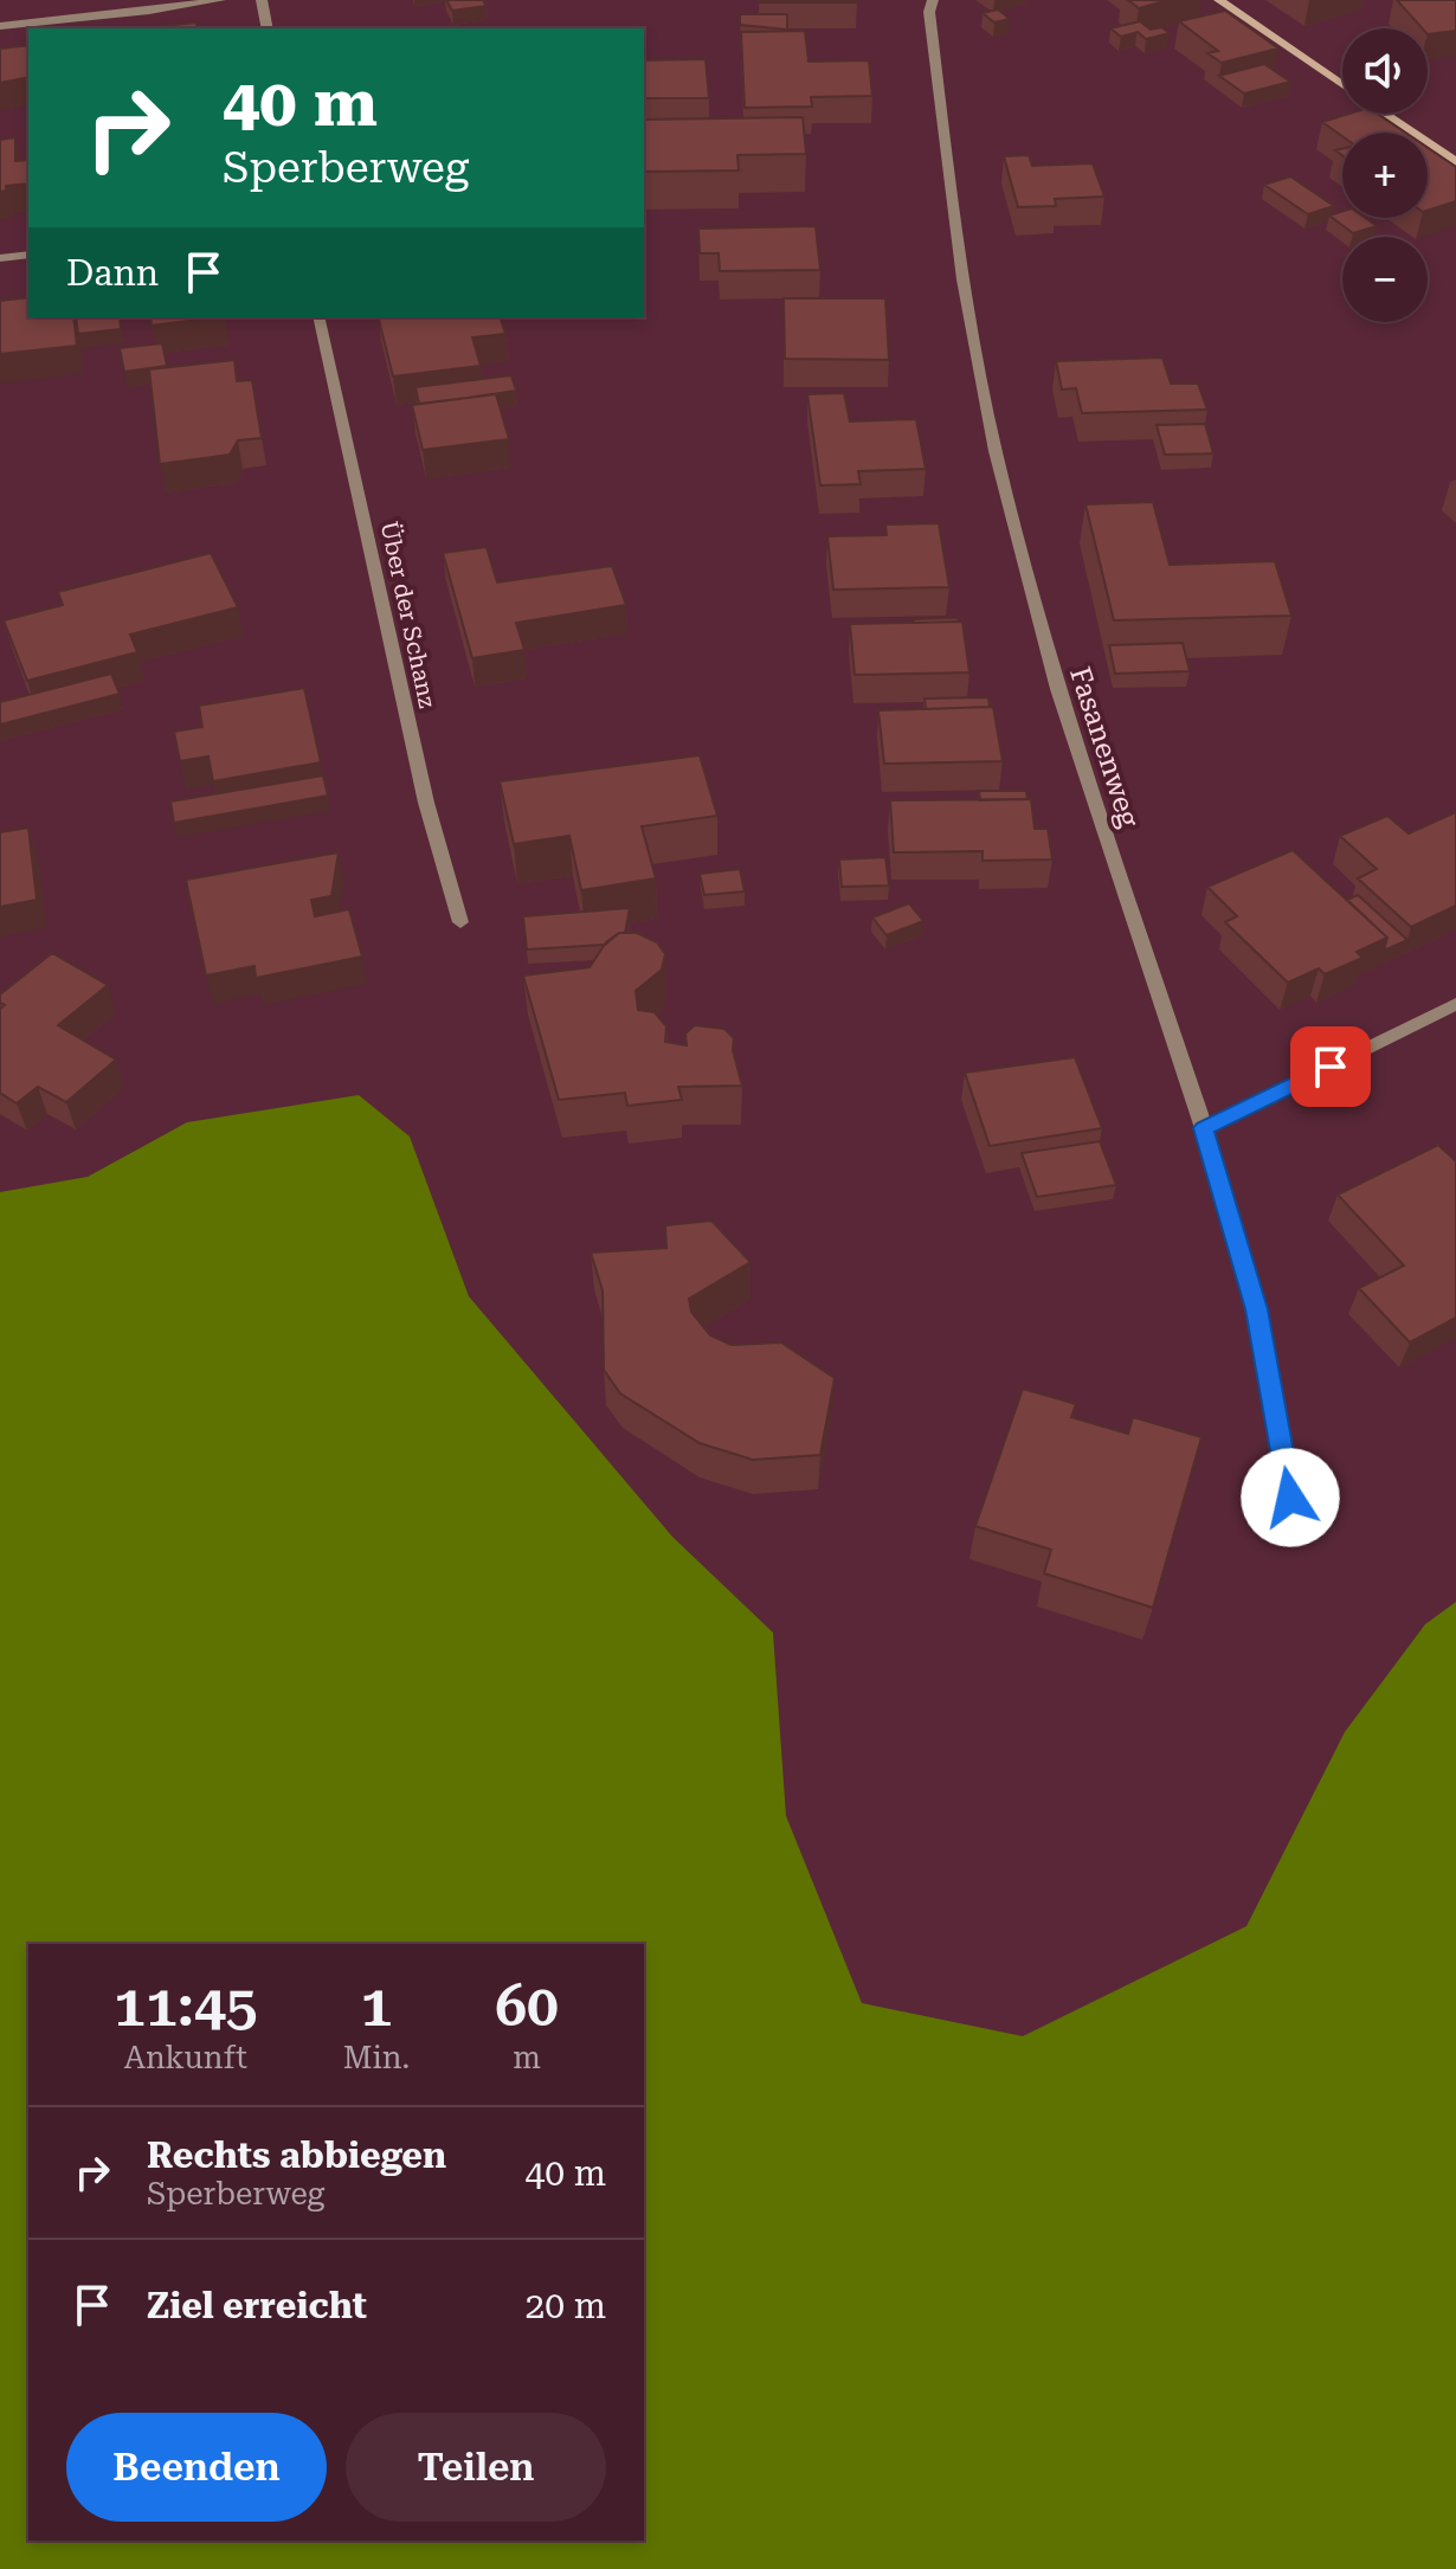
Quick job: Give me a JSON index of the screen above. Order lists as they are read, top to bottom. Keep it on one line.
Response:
{"streets":{"street":["Über der Schanz","Fasanenweg"]},"page":{"map_buttons":["+","−"],"turn":["40 m","Sperberweg"],"then":"Dann","eta":["11:45","Ankunft","1","Min.","60","m"],"list":[{"name":"Rechts abbiegen","note":"Sperberweg","value":"40 m"},{"name":"Ziel erreicht","value":"20 m"}],"buttons":["Beenden","Teilen"]}}
